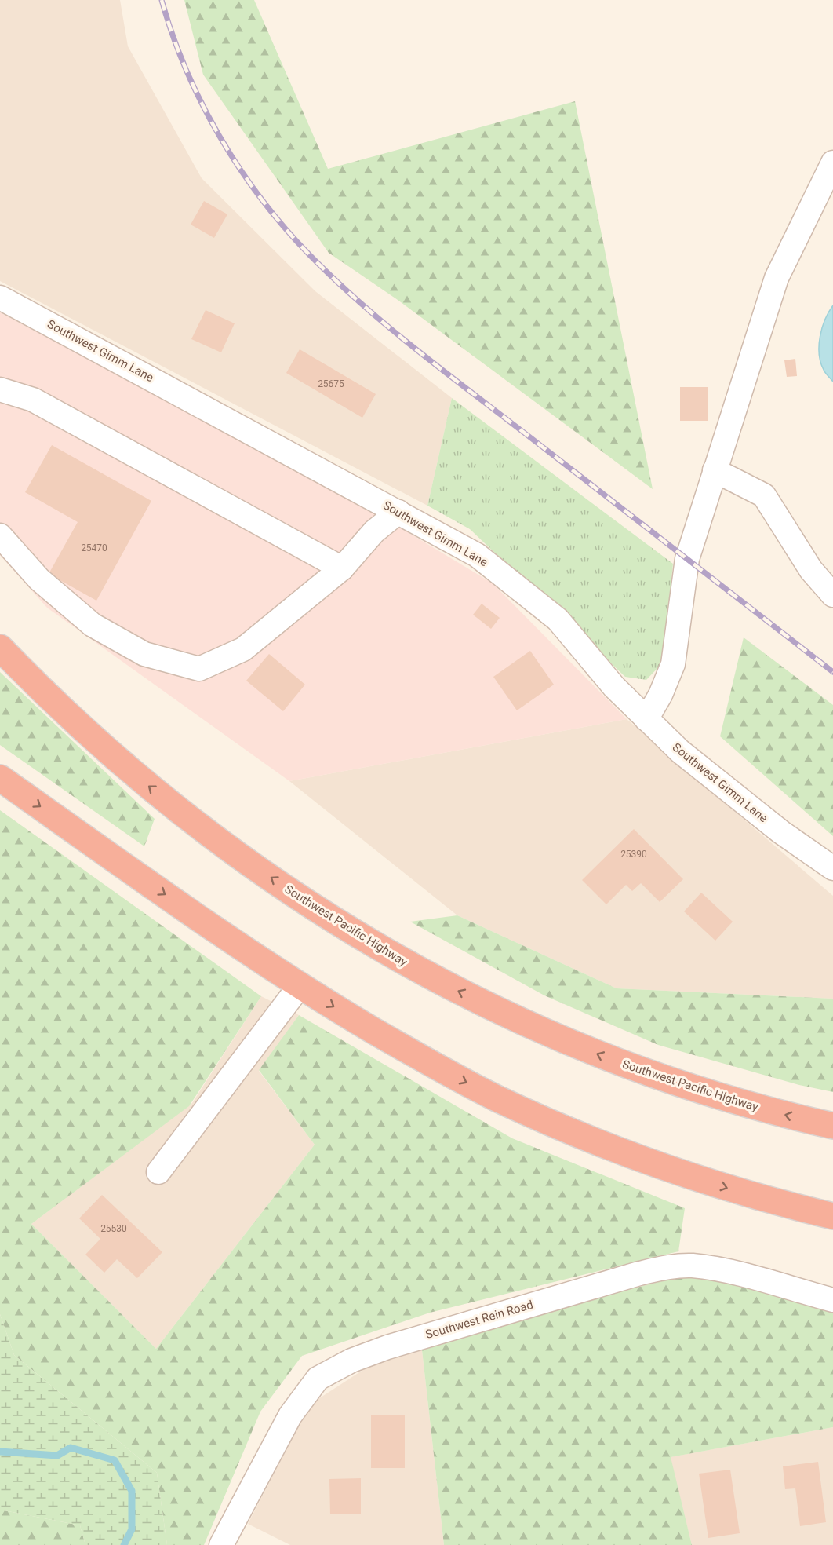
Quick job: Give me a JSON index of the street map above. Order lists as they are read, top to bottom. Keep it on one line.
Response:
{"streets":{"highway":["Southwest Pacific Highway"],"street":["Southwest Gimm Lane","Southwest Rein Road"]},"house_numbers":["25675","25470","25390","25530"]}
